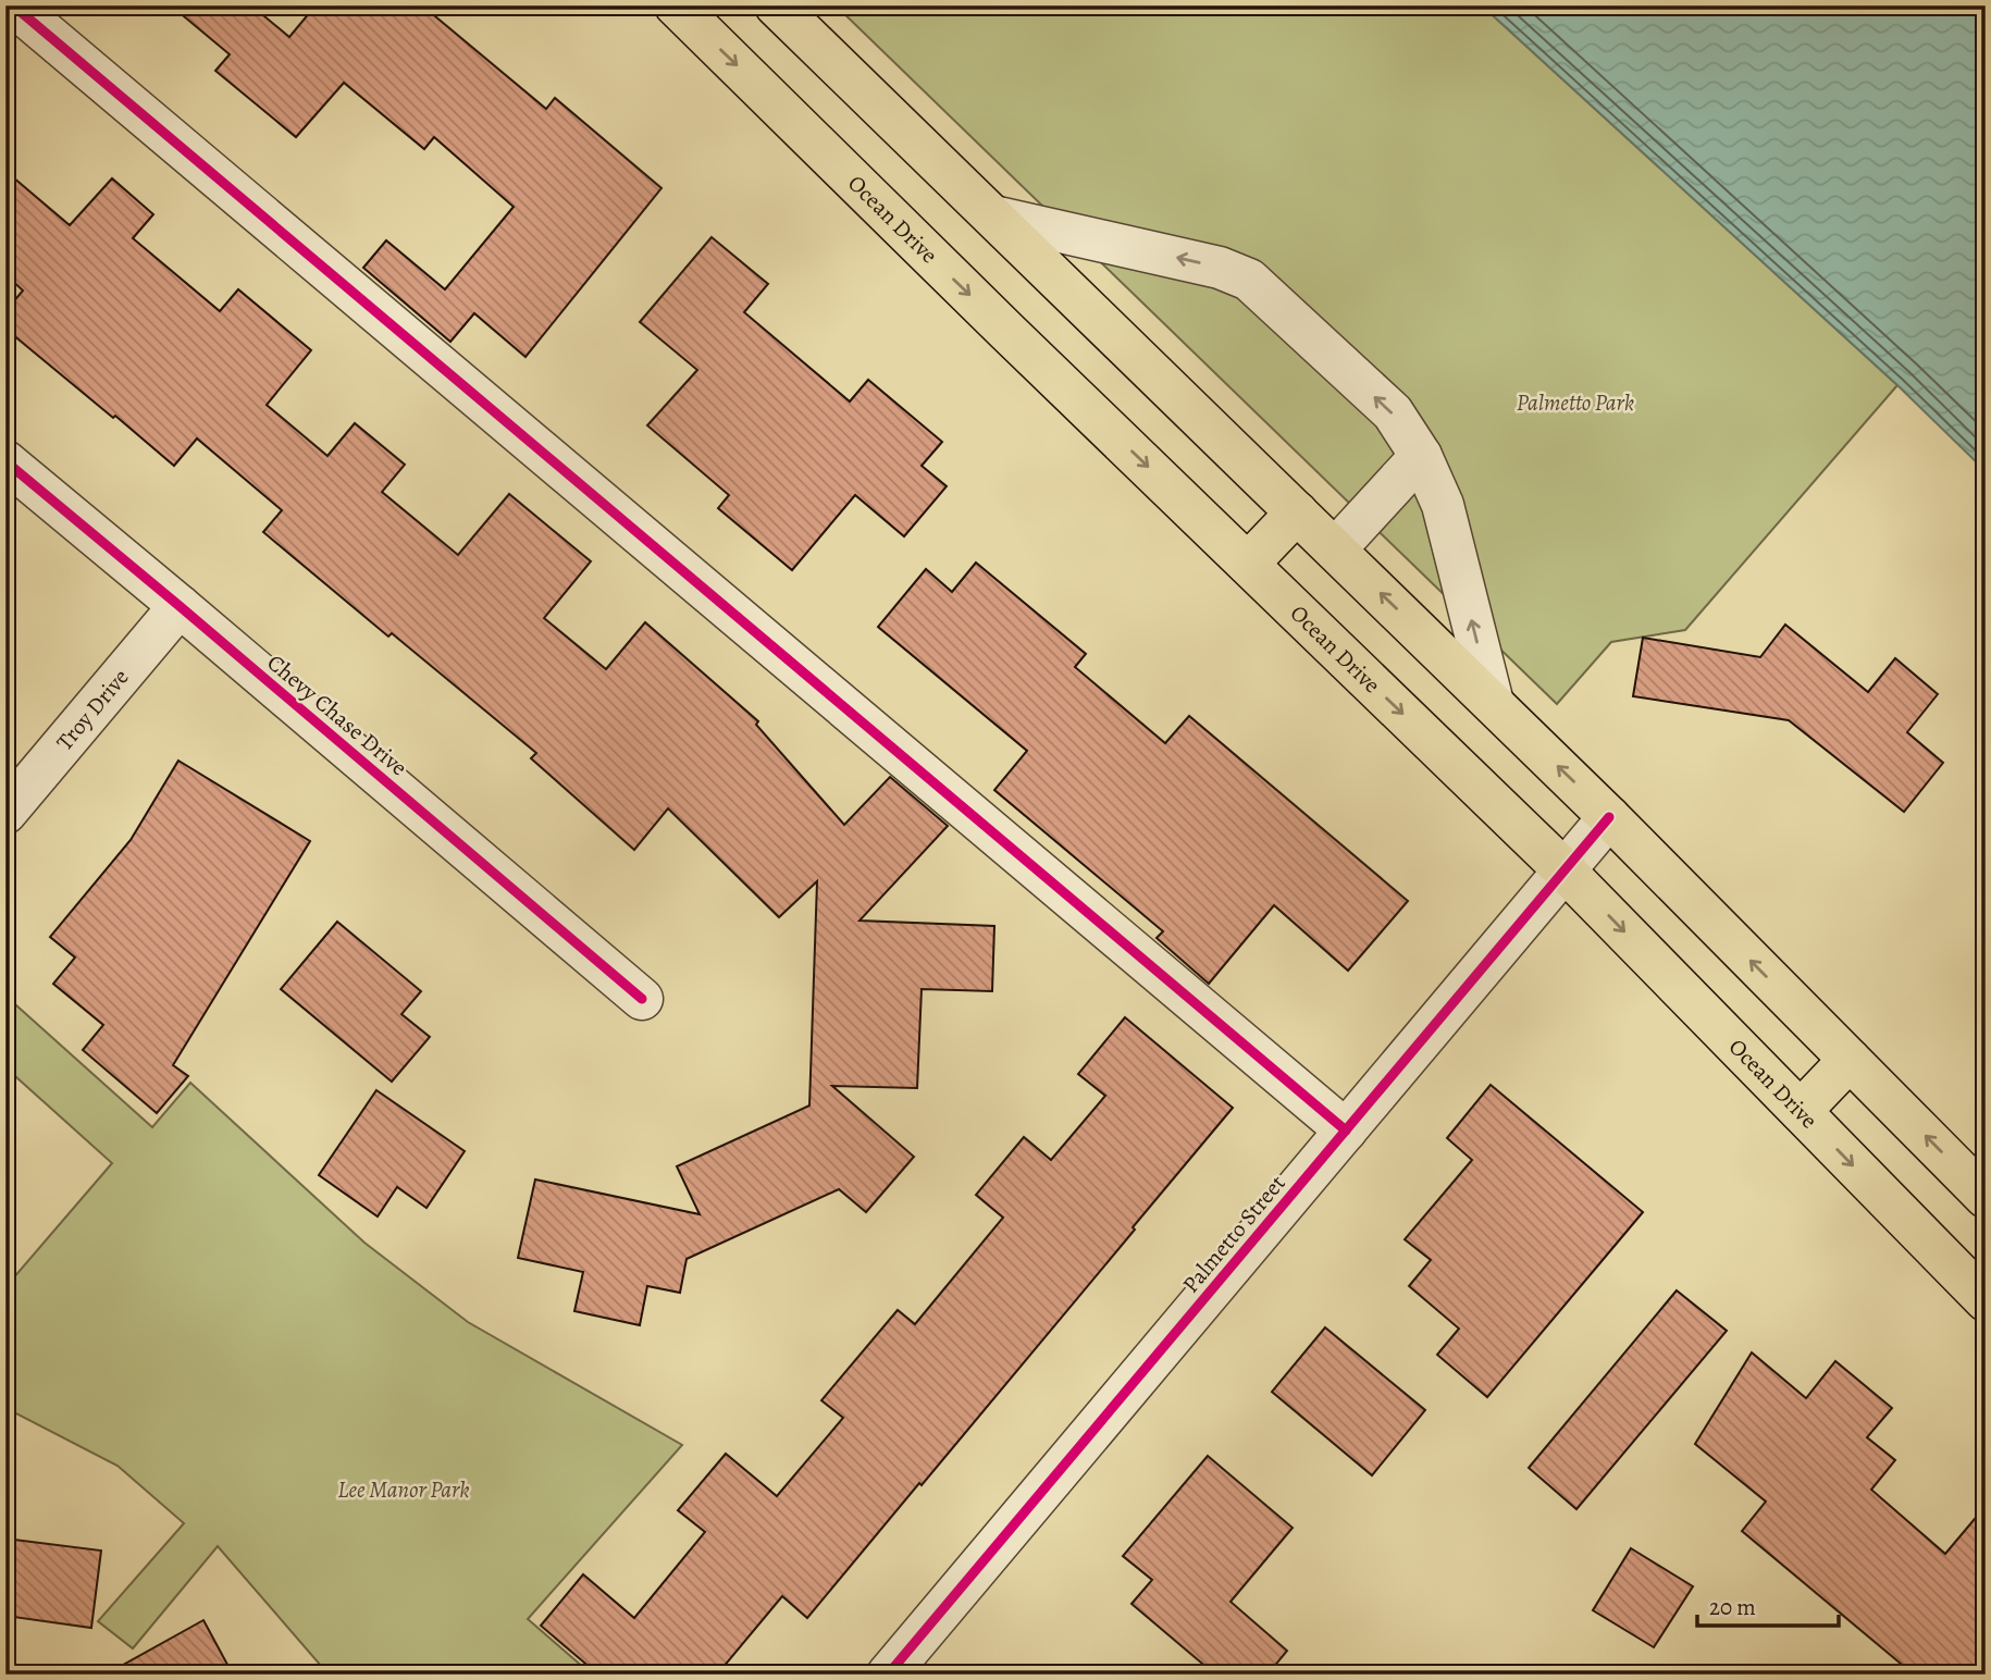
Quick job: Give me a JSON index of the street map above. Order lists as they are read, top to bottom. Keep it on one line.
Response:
{"streets":{"main road":["Ocean Drive"],"street":["Troy Drive","Chevy Chase Drive","Palmetto Street"]},"crossings":[["Ocean Drive","Palmetto Street"],["Troy Drive","Chevy Chase Drive"]],"parks":["Palmetto Park","Lee Manor Park"],"scale_bar":"20 m"}
